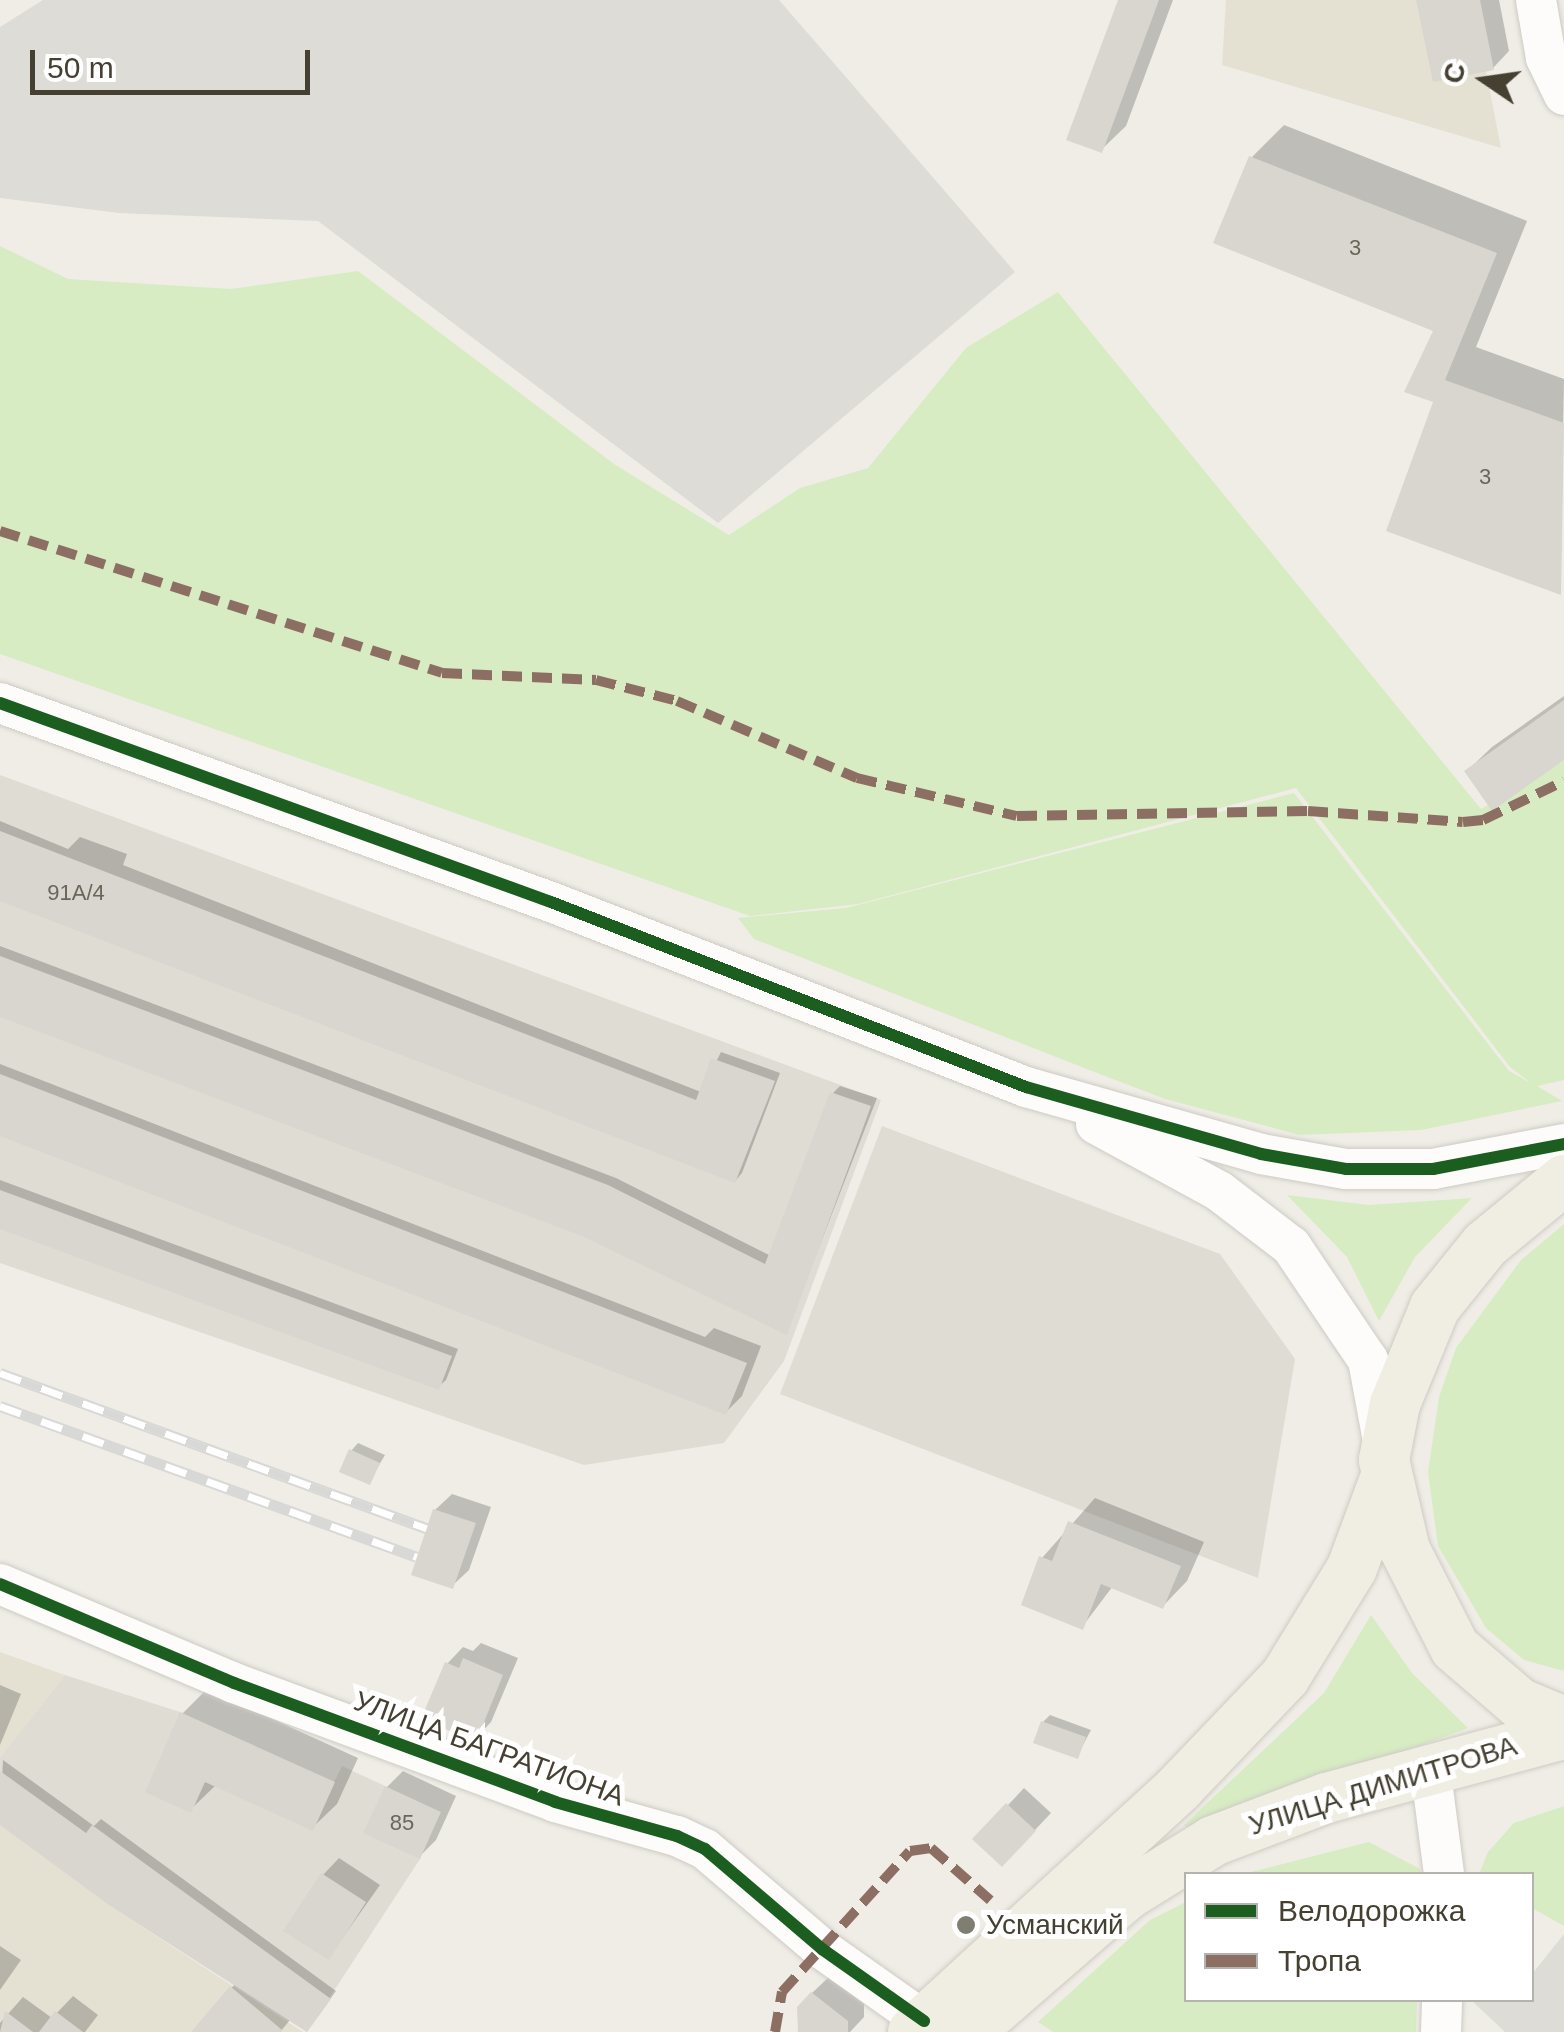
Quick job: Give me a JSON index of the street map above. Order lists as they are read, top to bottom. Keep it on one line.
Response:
{"streets":{"main road":["УЛИЦА ДИМИТРОВА"],"street":["УЛИЦА БАГРАТИОНА"]},"crossings":[["УЛИЦА БАГРАТИОНА","УЛИЦА ДИМИТРОВА"]],"places":["Усманский"],"house_numbers":["3","3","91А/4","85"],"legend":["Велодорожка","Тропа"],"scale_bar":"50 m","north":"left"}
